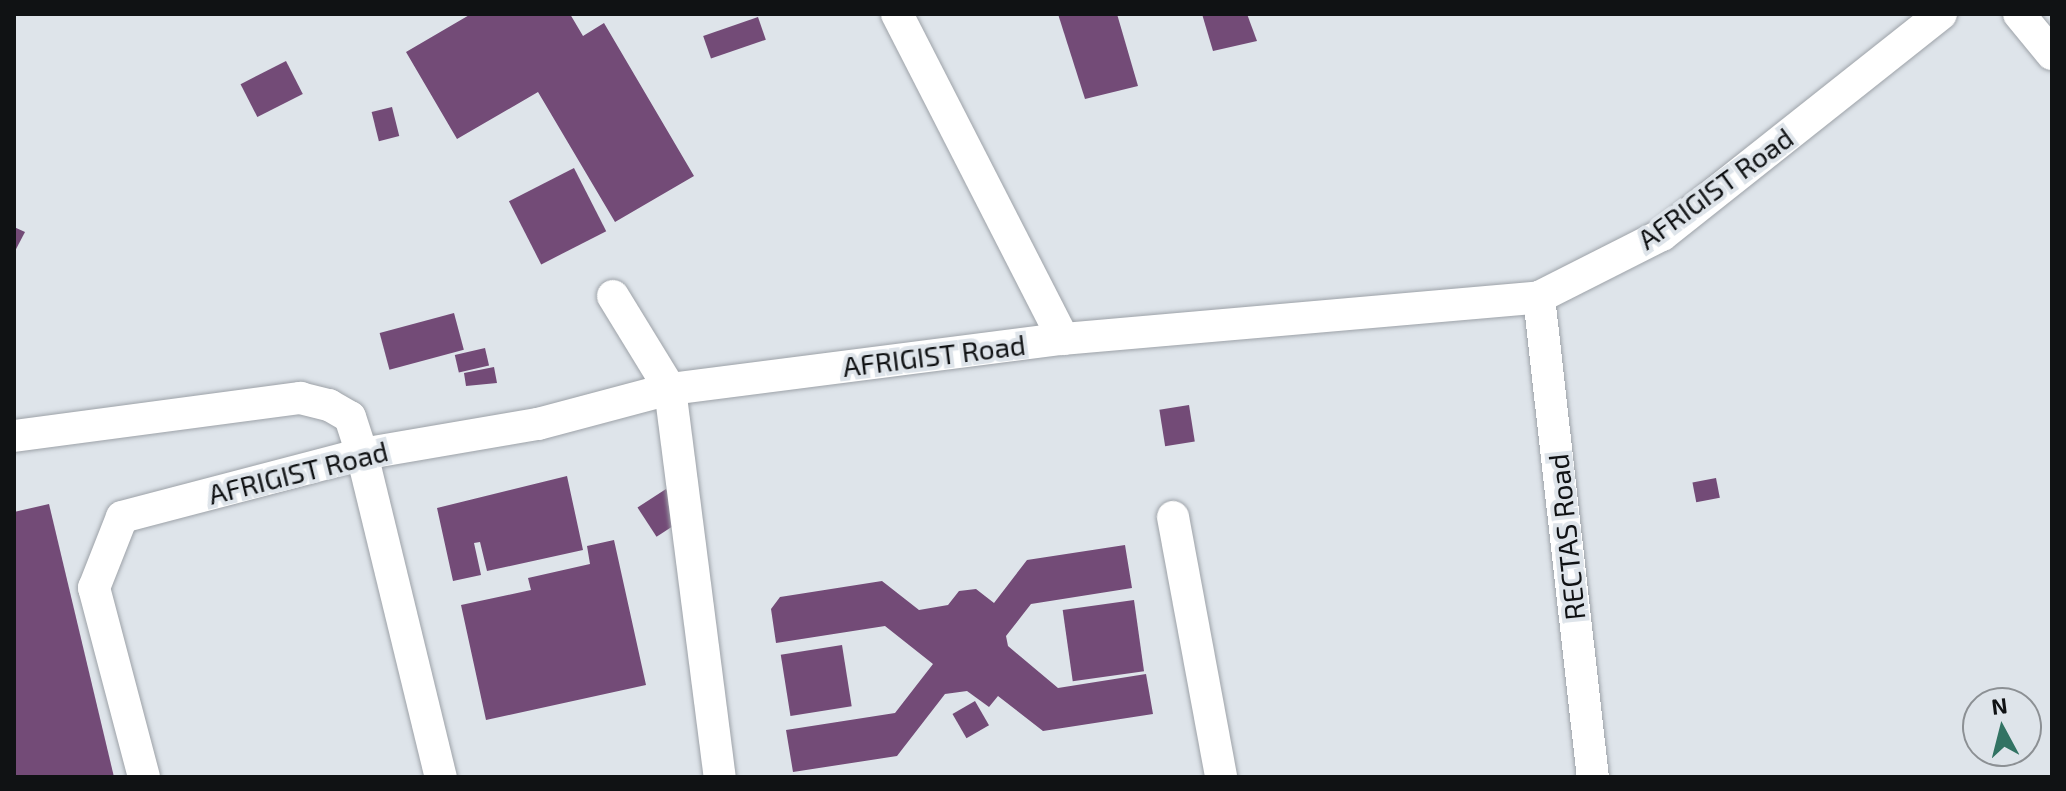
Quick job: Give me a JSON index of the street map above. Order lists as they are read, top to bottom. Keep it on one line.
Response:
{"streets":{"street":["AFRIGIST Road","RECTAS Road"]},"crossings":[["AFRIGIST Road","RECTAS Road"]],"north":"top"}
